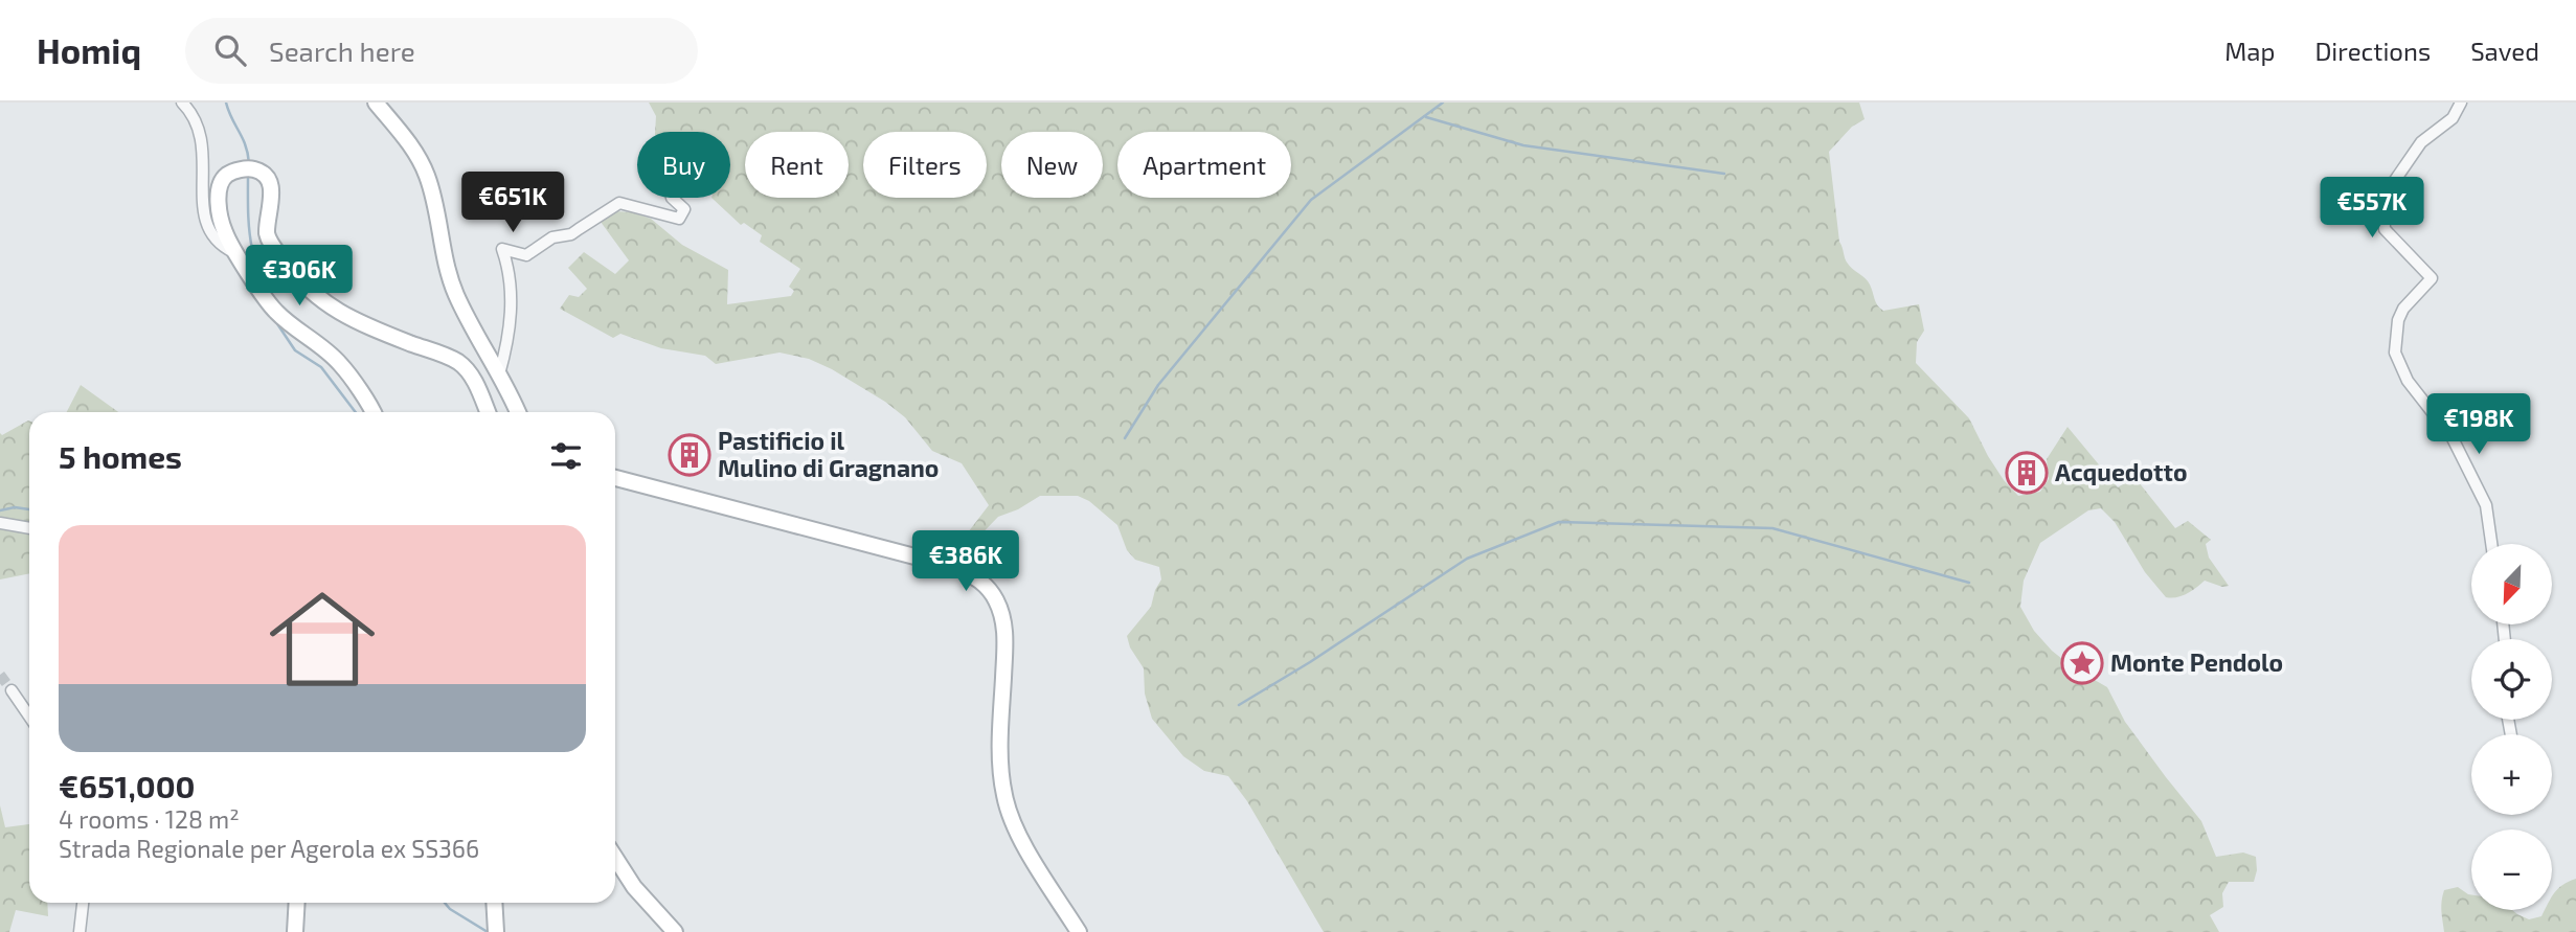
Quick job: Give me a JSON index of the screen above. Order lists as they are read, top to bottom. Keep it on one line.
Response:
{"places":{"building":["Pastificio il Mulino di Gragnano","Acquedotto"],"place":["Monte Pendolo"]},"north":"bottom left","page":{"header":"Homiq","search":"Search here","nav":["Map","Directions","Saved"],"chip":["Buy","Rent","Filters","New","Apartment"],"price":["€651K","€557K","€306K","€198K","€386K"],"heading":"5 homes","list":[{"name":"€651,000","note":"4 rooms · 128 m² · Strada Regionale per Agerola ex SS366"}],"map_buttons":["+","−"]}}
